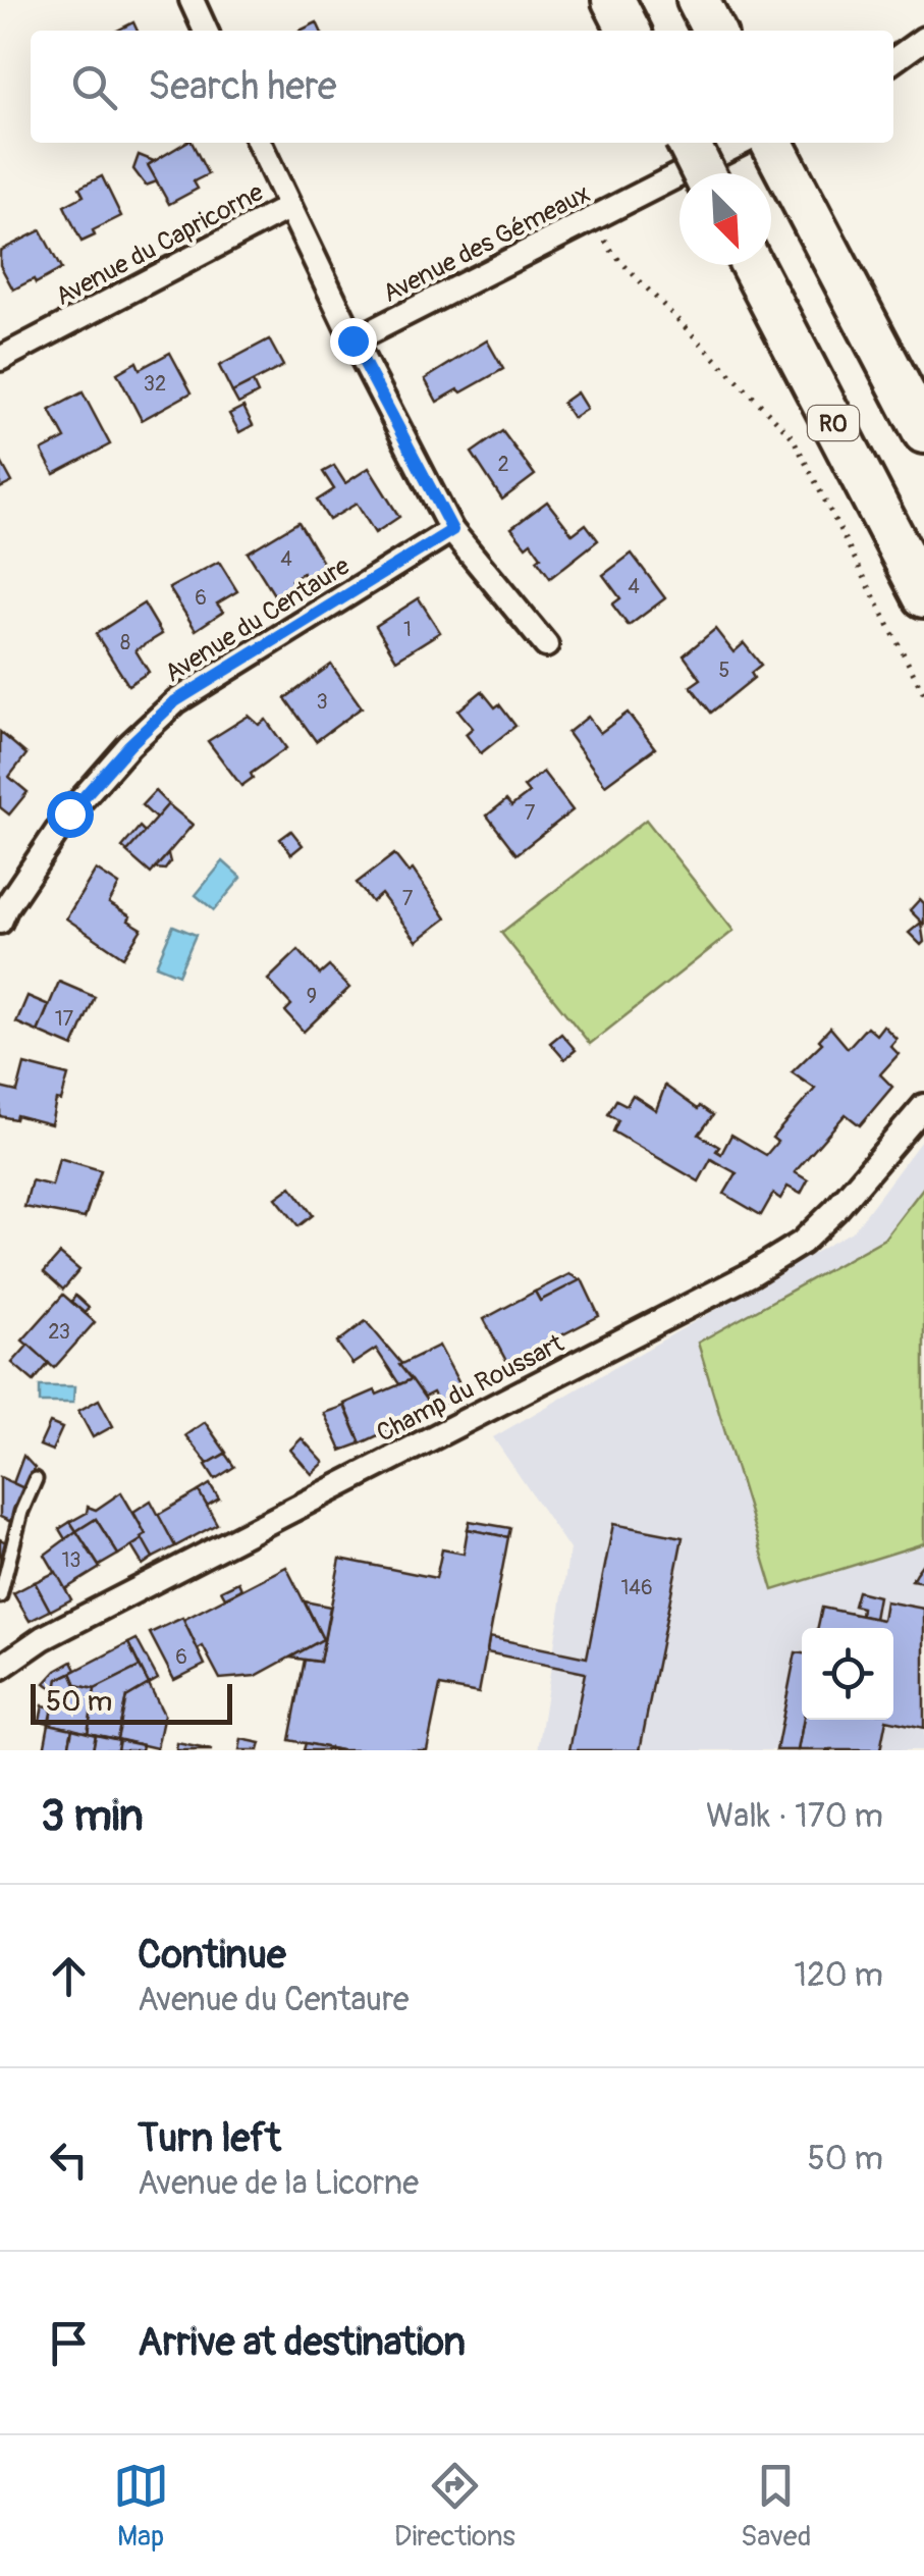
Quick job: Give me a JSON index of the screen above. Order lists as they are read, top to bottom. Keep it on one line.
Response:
{"streets":{"highway":["R0"],"street":["Avenue des Gémeaux","Avenue du Capricorne","Avenue du Centaure","Champ du Roussart"]},"house_numbers":["32","2","4","4","6","1","8","5","3","7","7","9","17","23","13","146","6"],"scale_bar":"50 m","north":"bottom right","page":{"search":"Search here","scale":"50 m","heading":["3 min","Walk · 170 m"],"list":[["Continue","Avenue du Centaure","120 m"],["Turn left","Avenue de la Licorne","50 m"],"Arrive at destination"],"nav":["Map","Directions","Saved"]}}
